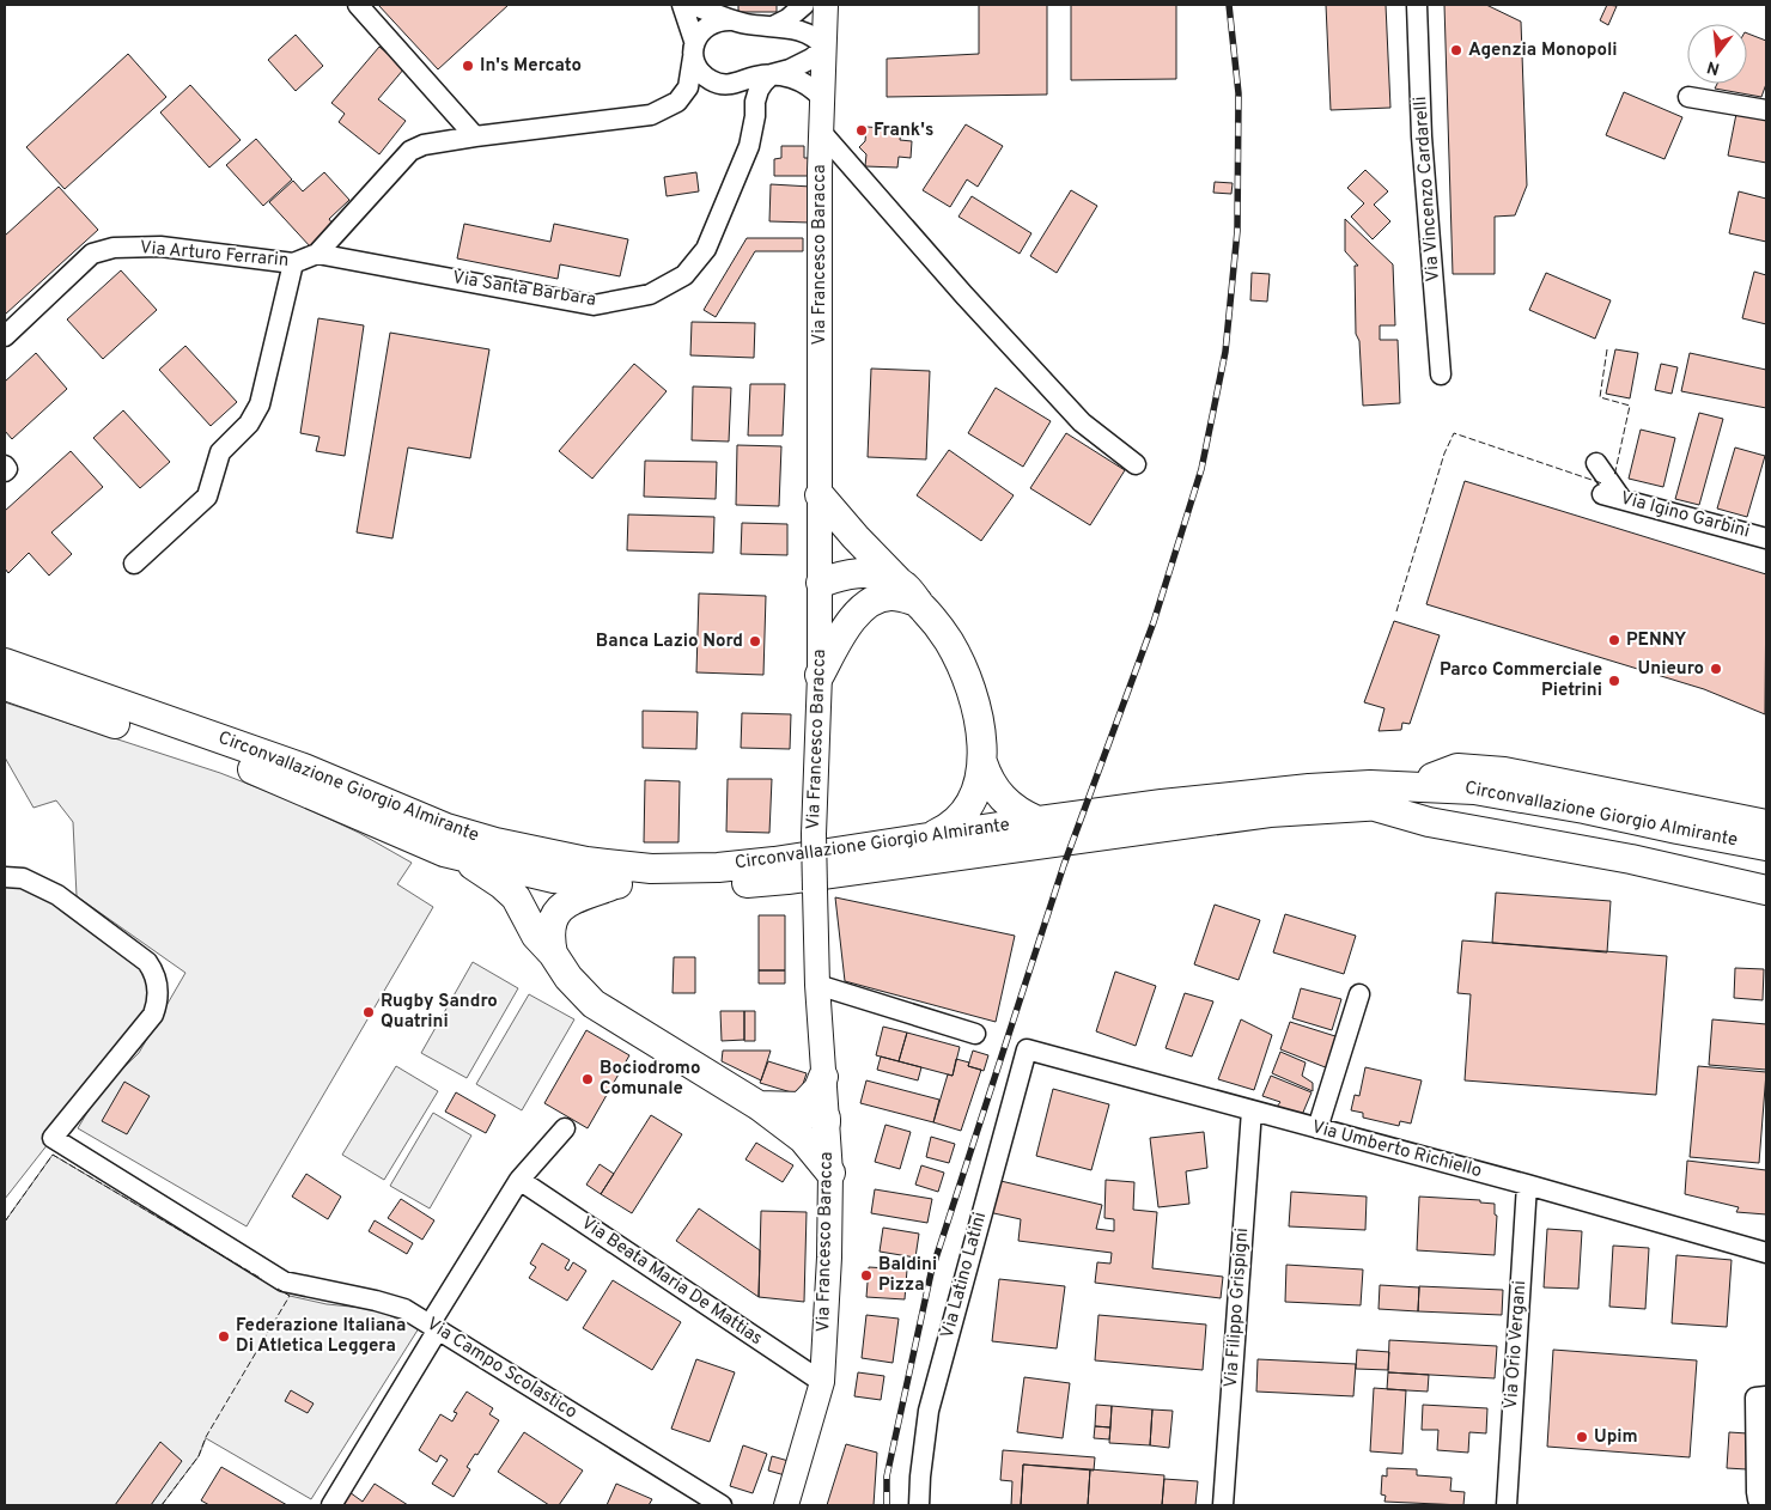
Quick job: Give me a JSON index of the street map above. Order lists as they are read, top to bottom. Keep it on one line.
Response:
{"streets":{"highway":["Circonvallazione Giorgio Almirante"],"main road":["Via Francesco Baracca"],"street":["Via Vincenzo Cardarelli","Via Arturo Ferrarin","Via Santa Barbara","Via Igino Garbini","Via Umberto Richiello","Via Latino Latini","Via Beata Maria De Mattias","Via Filippo Grispigni","Via Orio Vergani","Via Campo Scolastico"]},"crossings":[["Via Arturo Ferrarin","Via Santa Barbara"],["Via Francesco Baracca","Via Beata Maria De Mattias"],["Via Umberto Richiello","Via Latino Latini"],["Via Umberto Richiello","Via Filippo Grispigni"],["Via Umberto Richiello","Via Orio Vergani"]],"places":["Agenzia Monopoli","In's Mercato","Frank's","PENNY","Banca Lazio Nord","Unieuro","Parco Commerciale Pietrini","Rugby Sandro Quatrini","Bociodromo Comunale","Baldini Pizza","Federazione Italiana Di Atletica Leggera","Upim"],"north":"bottom"}
